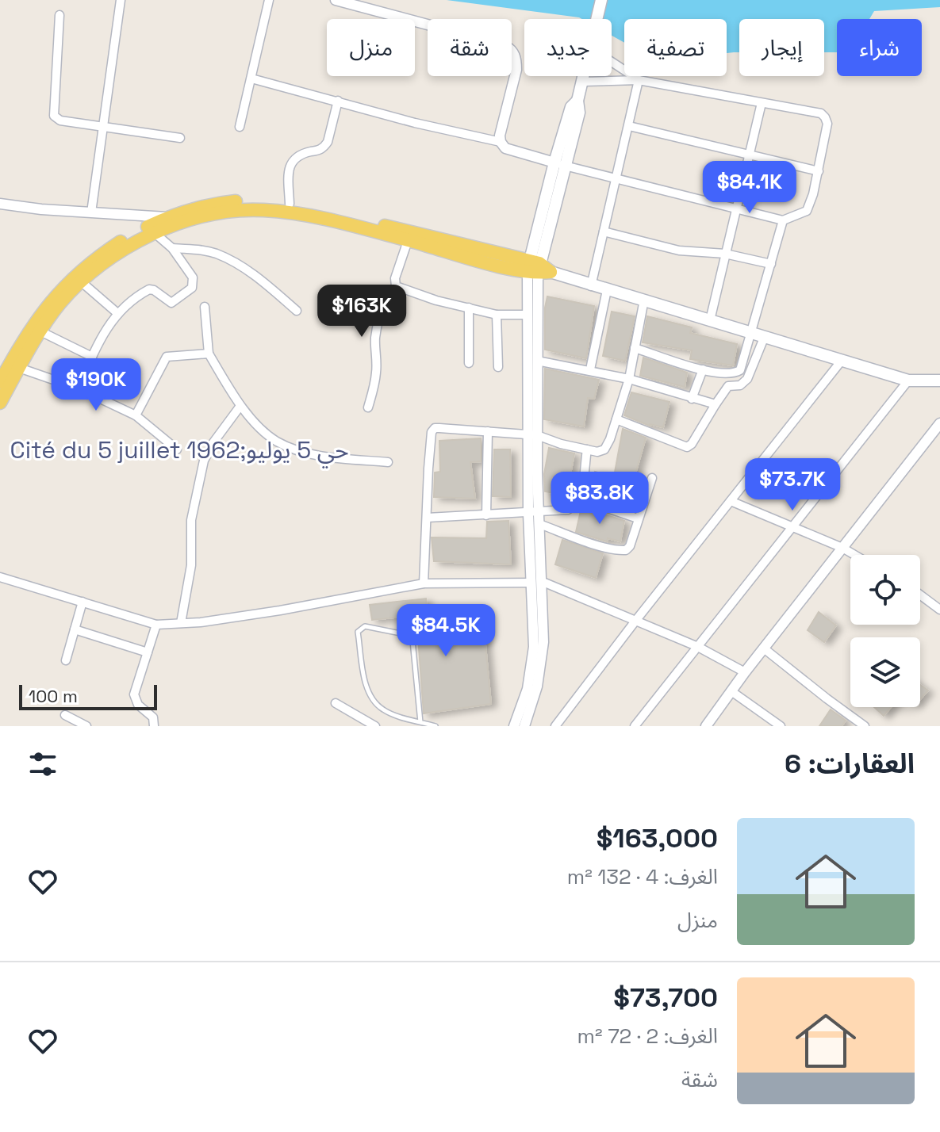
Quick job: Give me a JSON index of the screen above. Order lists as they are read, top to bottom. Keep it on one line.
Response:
{"districts":["Cité du 5 juillet 1962;حي 5 يوليو"],"scale_bar":"100 m","page":{"chip":["شراء","إيجار","تصفية","جديد","شقة","منزل"],"price":["$84.1K","$163K","$190K","$73.7K","$83.8K","$84.5K"],"scale":"100 m","heading":"العقارات: 6","list":[{"name":"$163,000","note":"الغرف: 4 · 132 m² · منزل"},{"name":"$73,700","note":"الغرف: 2 · 72 m² · شقة"}]}}
